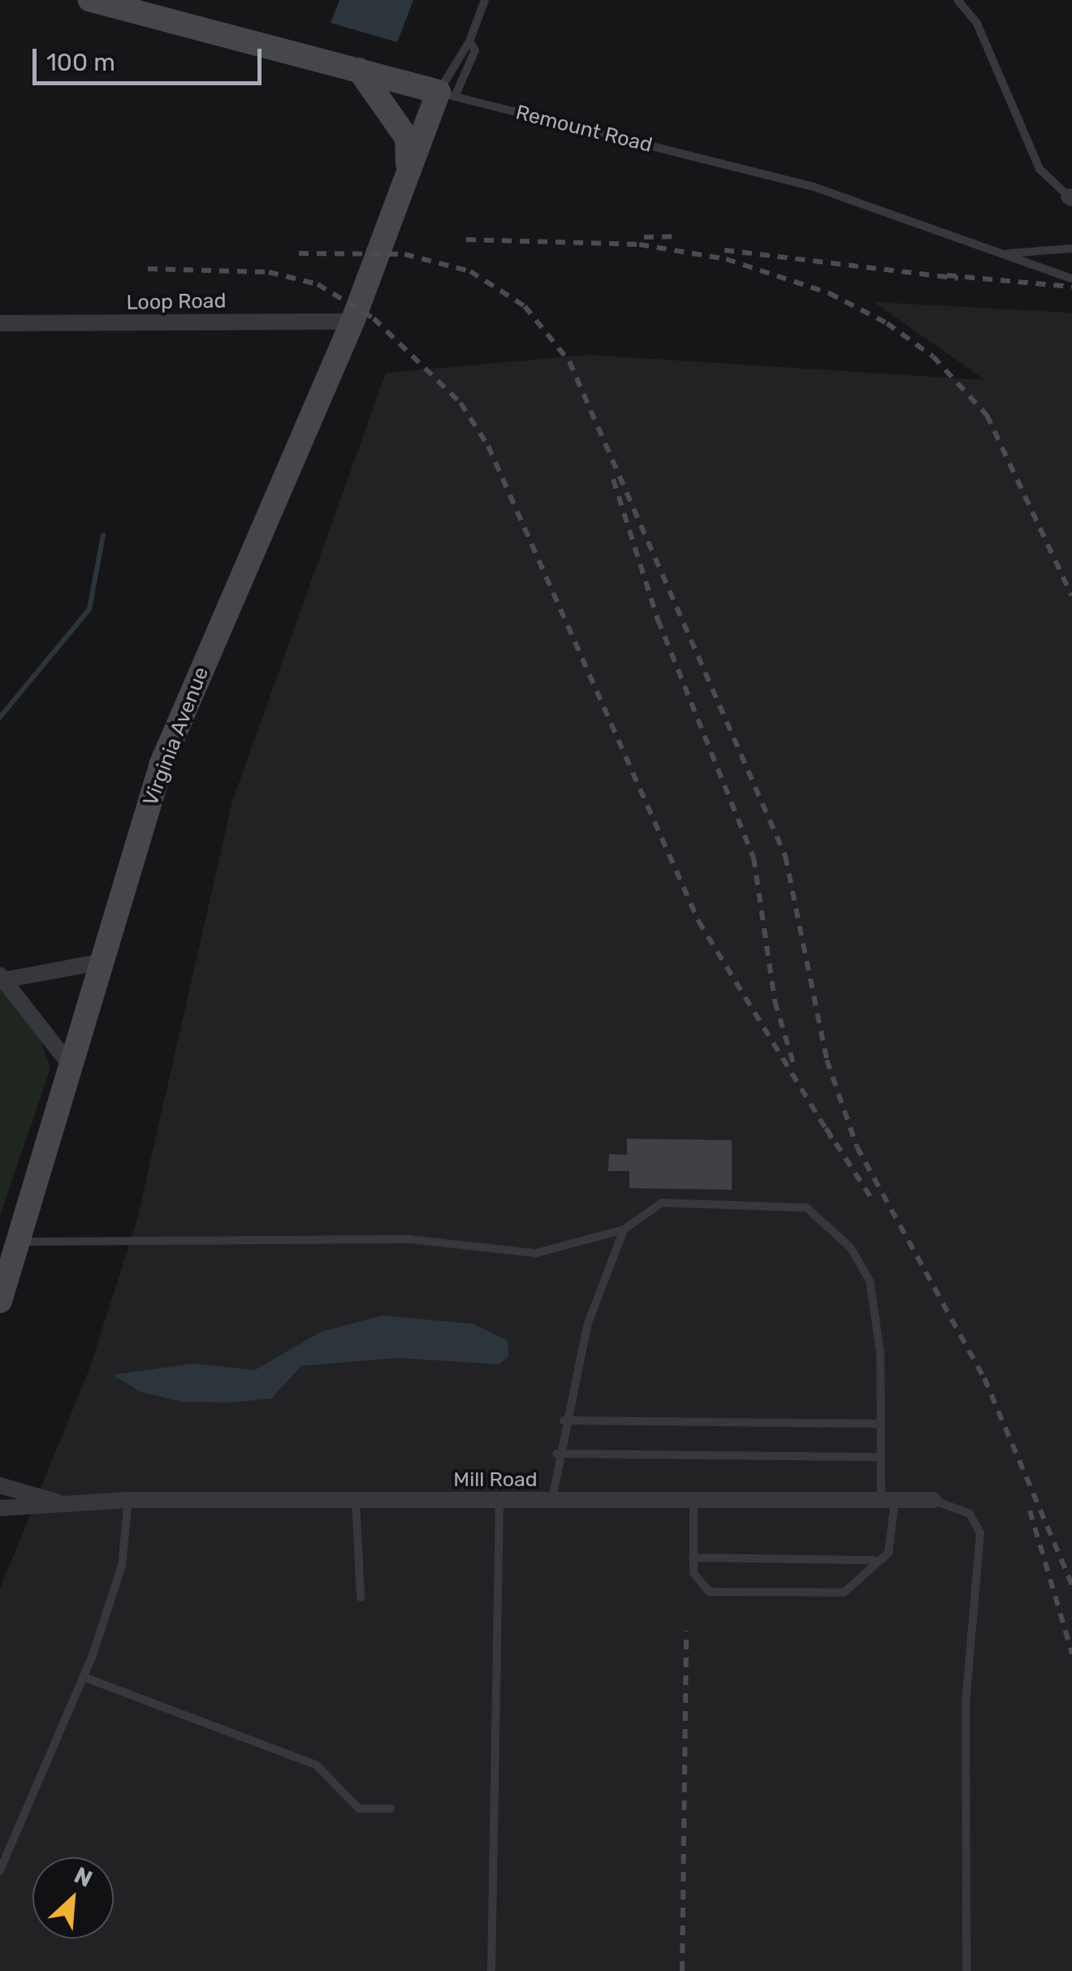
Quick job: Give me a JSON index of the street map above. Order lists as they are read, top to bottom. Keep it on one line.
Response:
{"streets":{"main road":["Remount Road","Virginia Avenue"],"street":["Loop Road","Mill Road"]},"crossings":[["Remount Road","Virginia Avenue"],["Loop Road","Virginia Avenue"]],"scale_bar":"100 m","north":"top right"}
